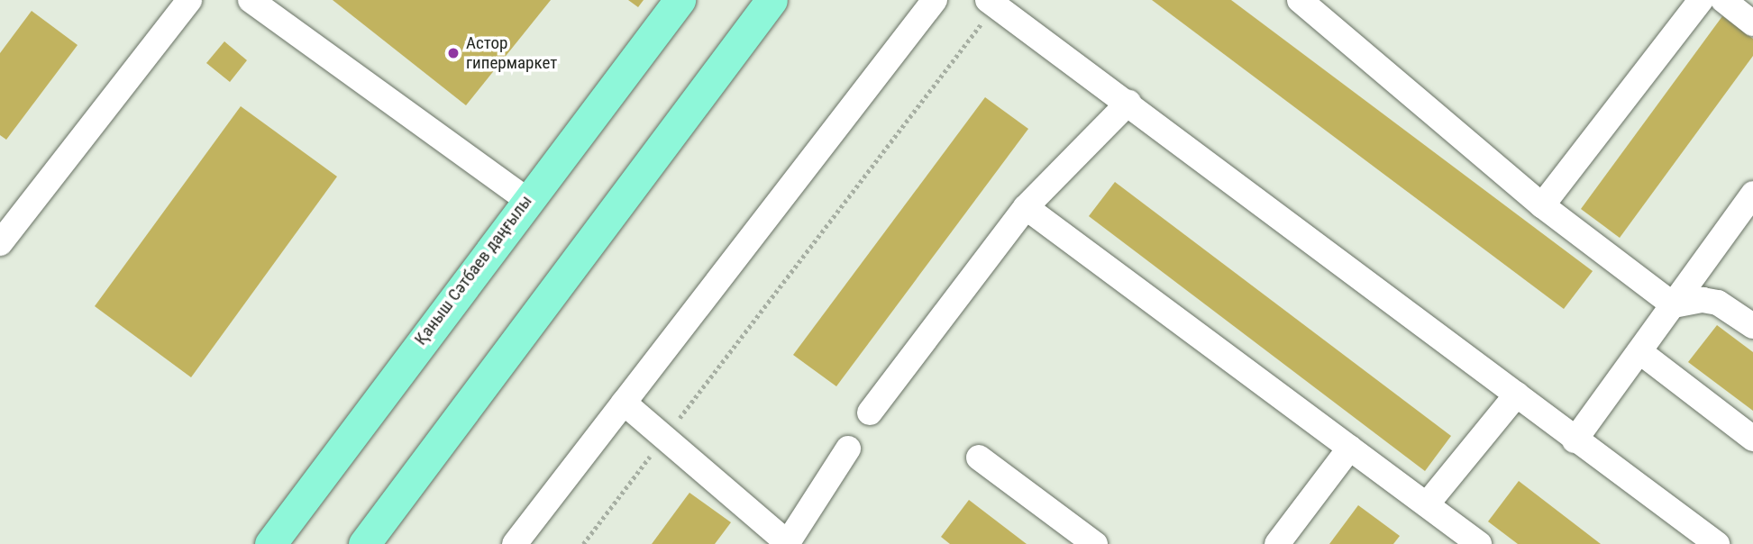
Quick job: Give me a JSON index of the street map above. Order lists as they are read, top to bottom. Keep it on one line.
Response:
{"streets":{"main road":["Қаныш Сәтбаев даңғылы"]},"places":["Астор гипермаркет"]}
